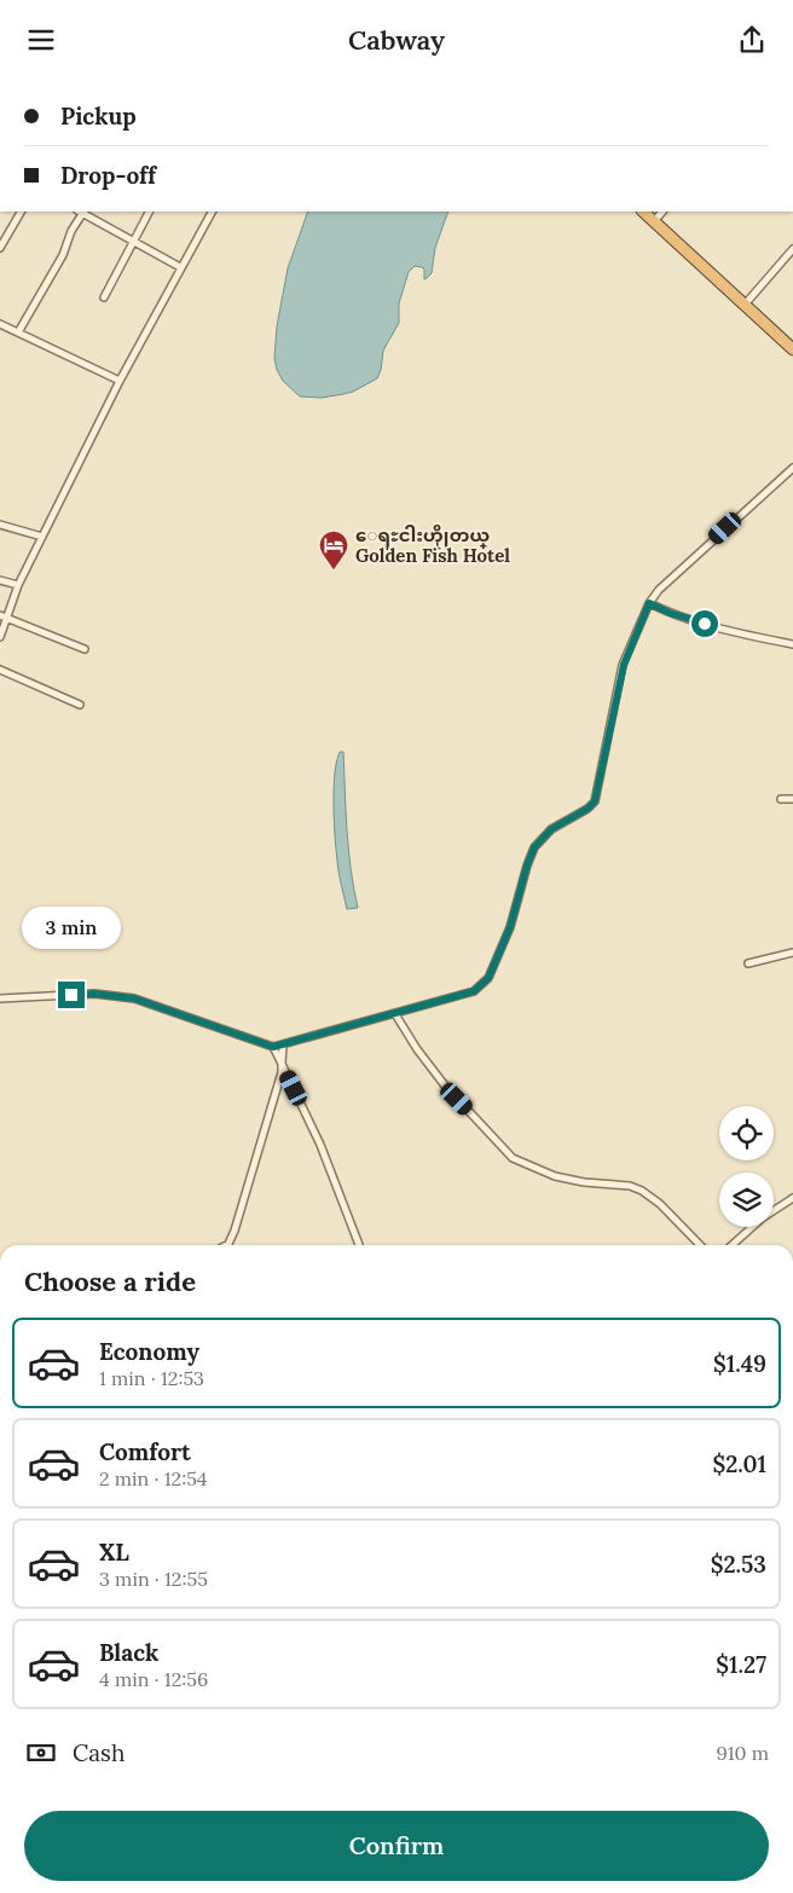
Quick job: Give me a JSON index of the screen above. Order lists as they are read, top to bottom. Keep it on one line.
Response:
{"places":{"hotel":["ေရႊငါးဟိုုတယ္ Golden Fish Hotel"]},"page":{"header":"Cabway","banner":["Pickup","Drop-off"],"bubble":"3 min","heading":"Choose a ride","list":[{"name":"Economy","note":"1 min · 12:53","value":"$1.49"},{"name":"Comfort","note":"2 min · 12:54","value":"$2.01"},{"name":"XL","note":"3 min · 12:55","value":"$2.53"},{"name":"Black","note":"4 min · 12:56","value":"$1.27"}],"pay":["Cash","910 m"],"buttons":"Confirm"}}
